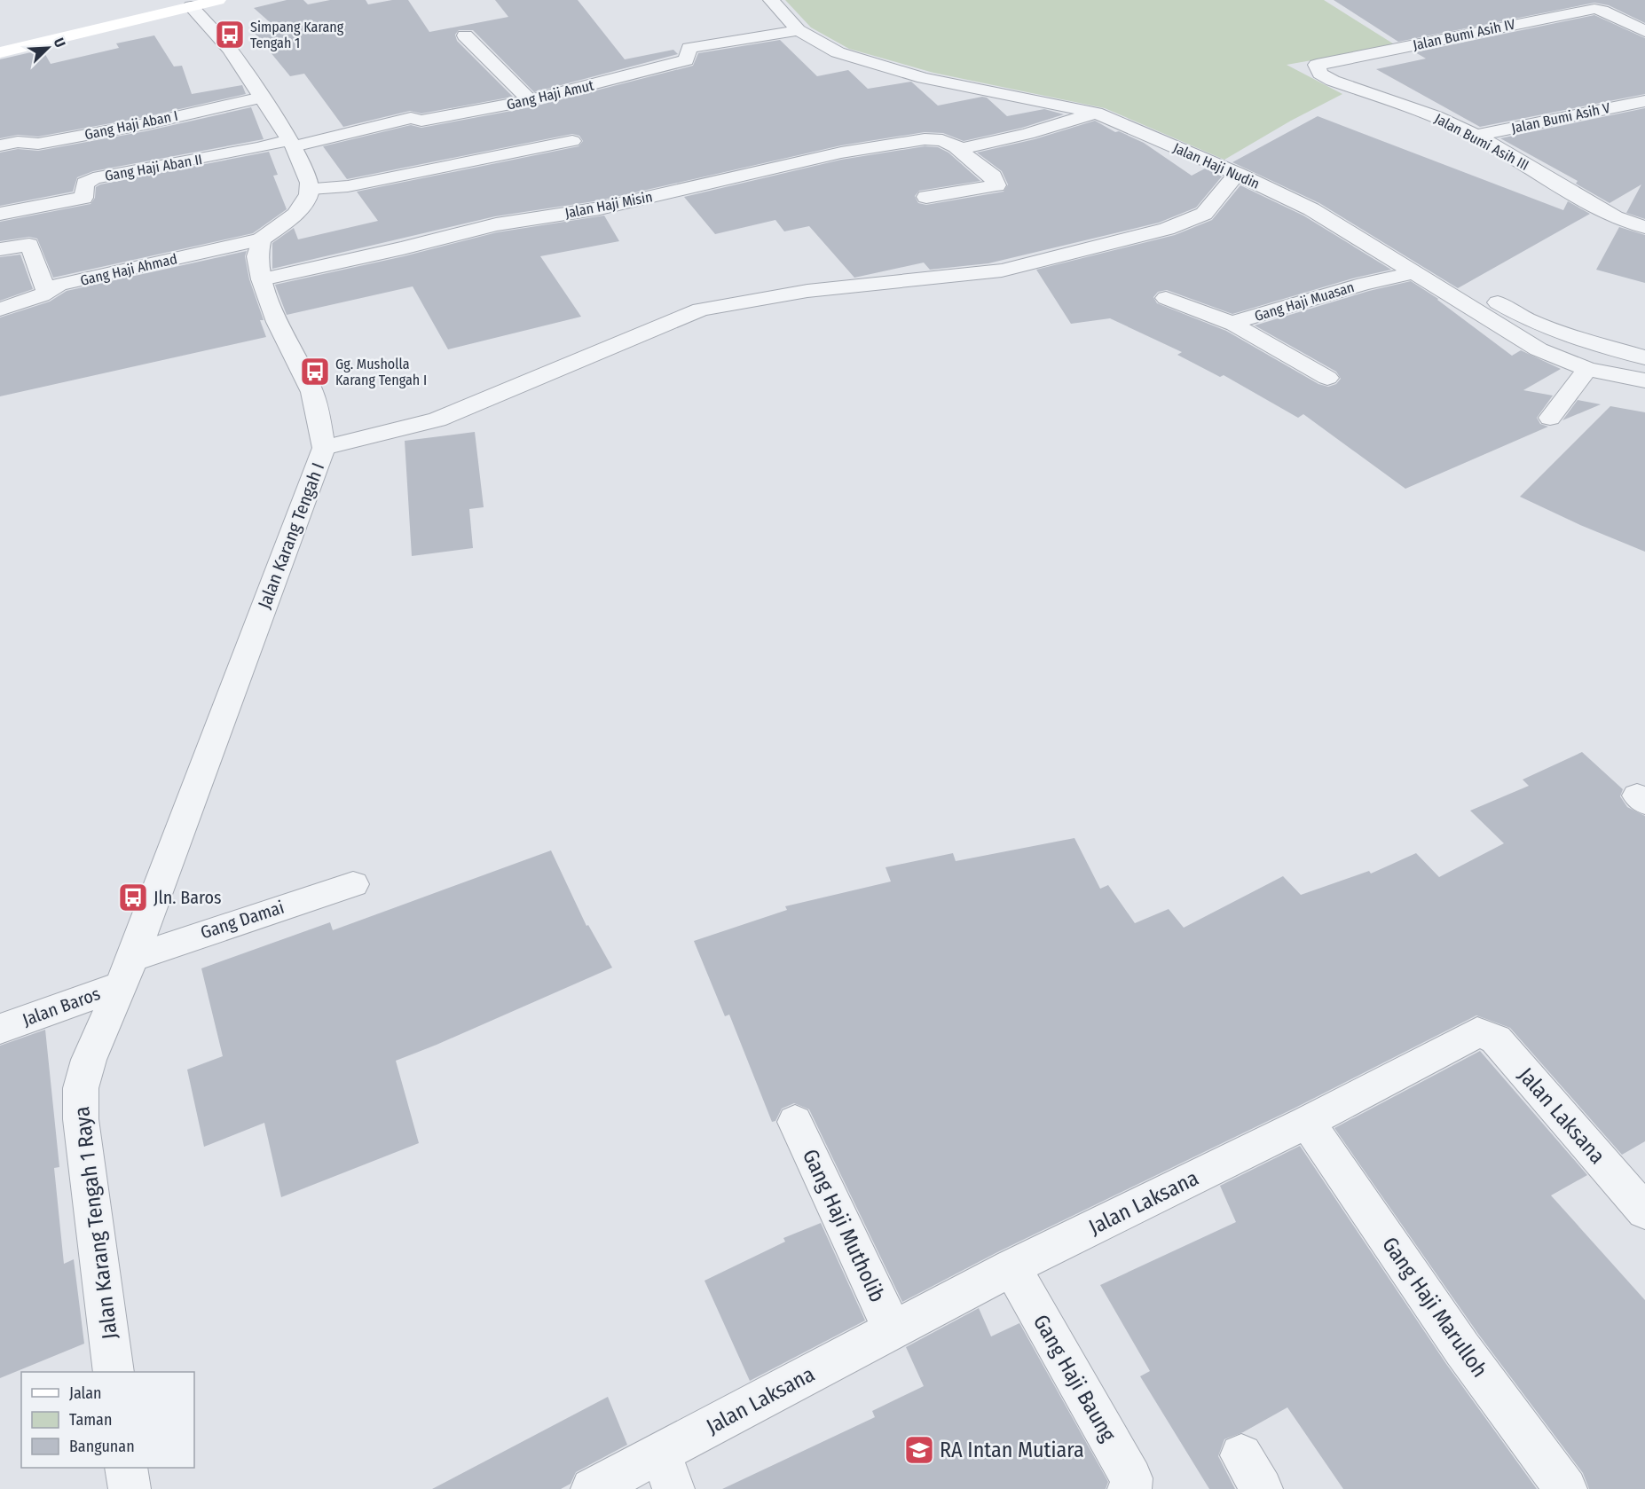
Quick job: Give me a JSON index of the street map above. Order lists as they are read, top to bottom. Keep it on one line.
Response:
{"streets":{"street":["Jalan Bumi Asih IV","Gang Haji Amut","Jalan Bumi Asih V","Gang Haji Aban I","Jalan Bumi Asih III","Jalan Haji Nudin","Gang Haji Aban II","Jalan Haji Misin","Gang Haji Ahmad","Gang Haji Muasan","Jalan Karang Tengah I","Gang Damai","Jalan Baros","Jalan Laksana","Jalan Karang Tengah 1 Raya","Gang Haji Mutholib","Gang Haji Marulloh","Gang Haji Baung"]},"crossings":[["Jalan Bumi Asih IV","Jalan Bumi Asih III"],["Gang Haji Amut","Jalan Haji Nudin"],["Gang Haji Amut","Gang Haji Aban II"],["Jalan Bumi Asih V","Jalan Bumi Asih III"],["Jalan Haji Nudin","Gang Haji Muasan"],["Jalan Haji Misin","Jalan Karang Tengah I"],["Gang Haji Ahmad","Jalan Karang Tengah I"],["Jalan Karang Tengah I","Gang Damai"],["Jalan Karang Tengah I","Jalan Baros"],["Jalan Karang Tengah I","Jalan Karang Tengah 1 Raya"],["Gang Damai","Jalan Baros"],["Gang Damai","Jalan Karang Tengah 1 Raya"],["Jalan Baros","Jalan Karang Tengah 1 Raya"],["Jalan Laksana","Gang Haji Mutholib"],["Jalan Laksana","Gang Haji Marulloh"],["Jalan Laksana","Gang Haji Baung"]],"places":{"bus stop":["Simpang Karang Tengah 1","Gg. Musholla Karang Tengah I","Jln. Baros"],"school or university":["RA Intan Mutiara"]},"legend":["Jalan","Taman","Bangunan"],"north":"top right"}
